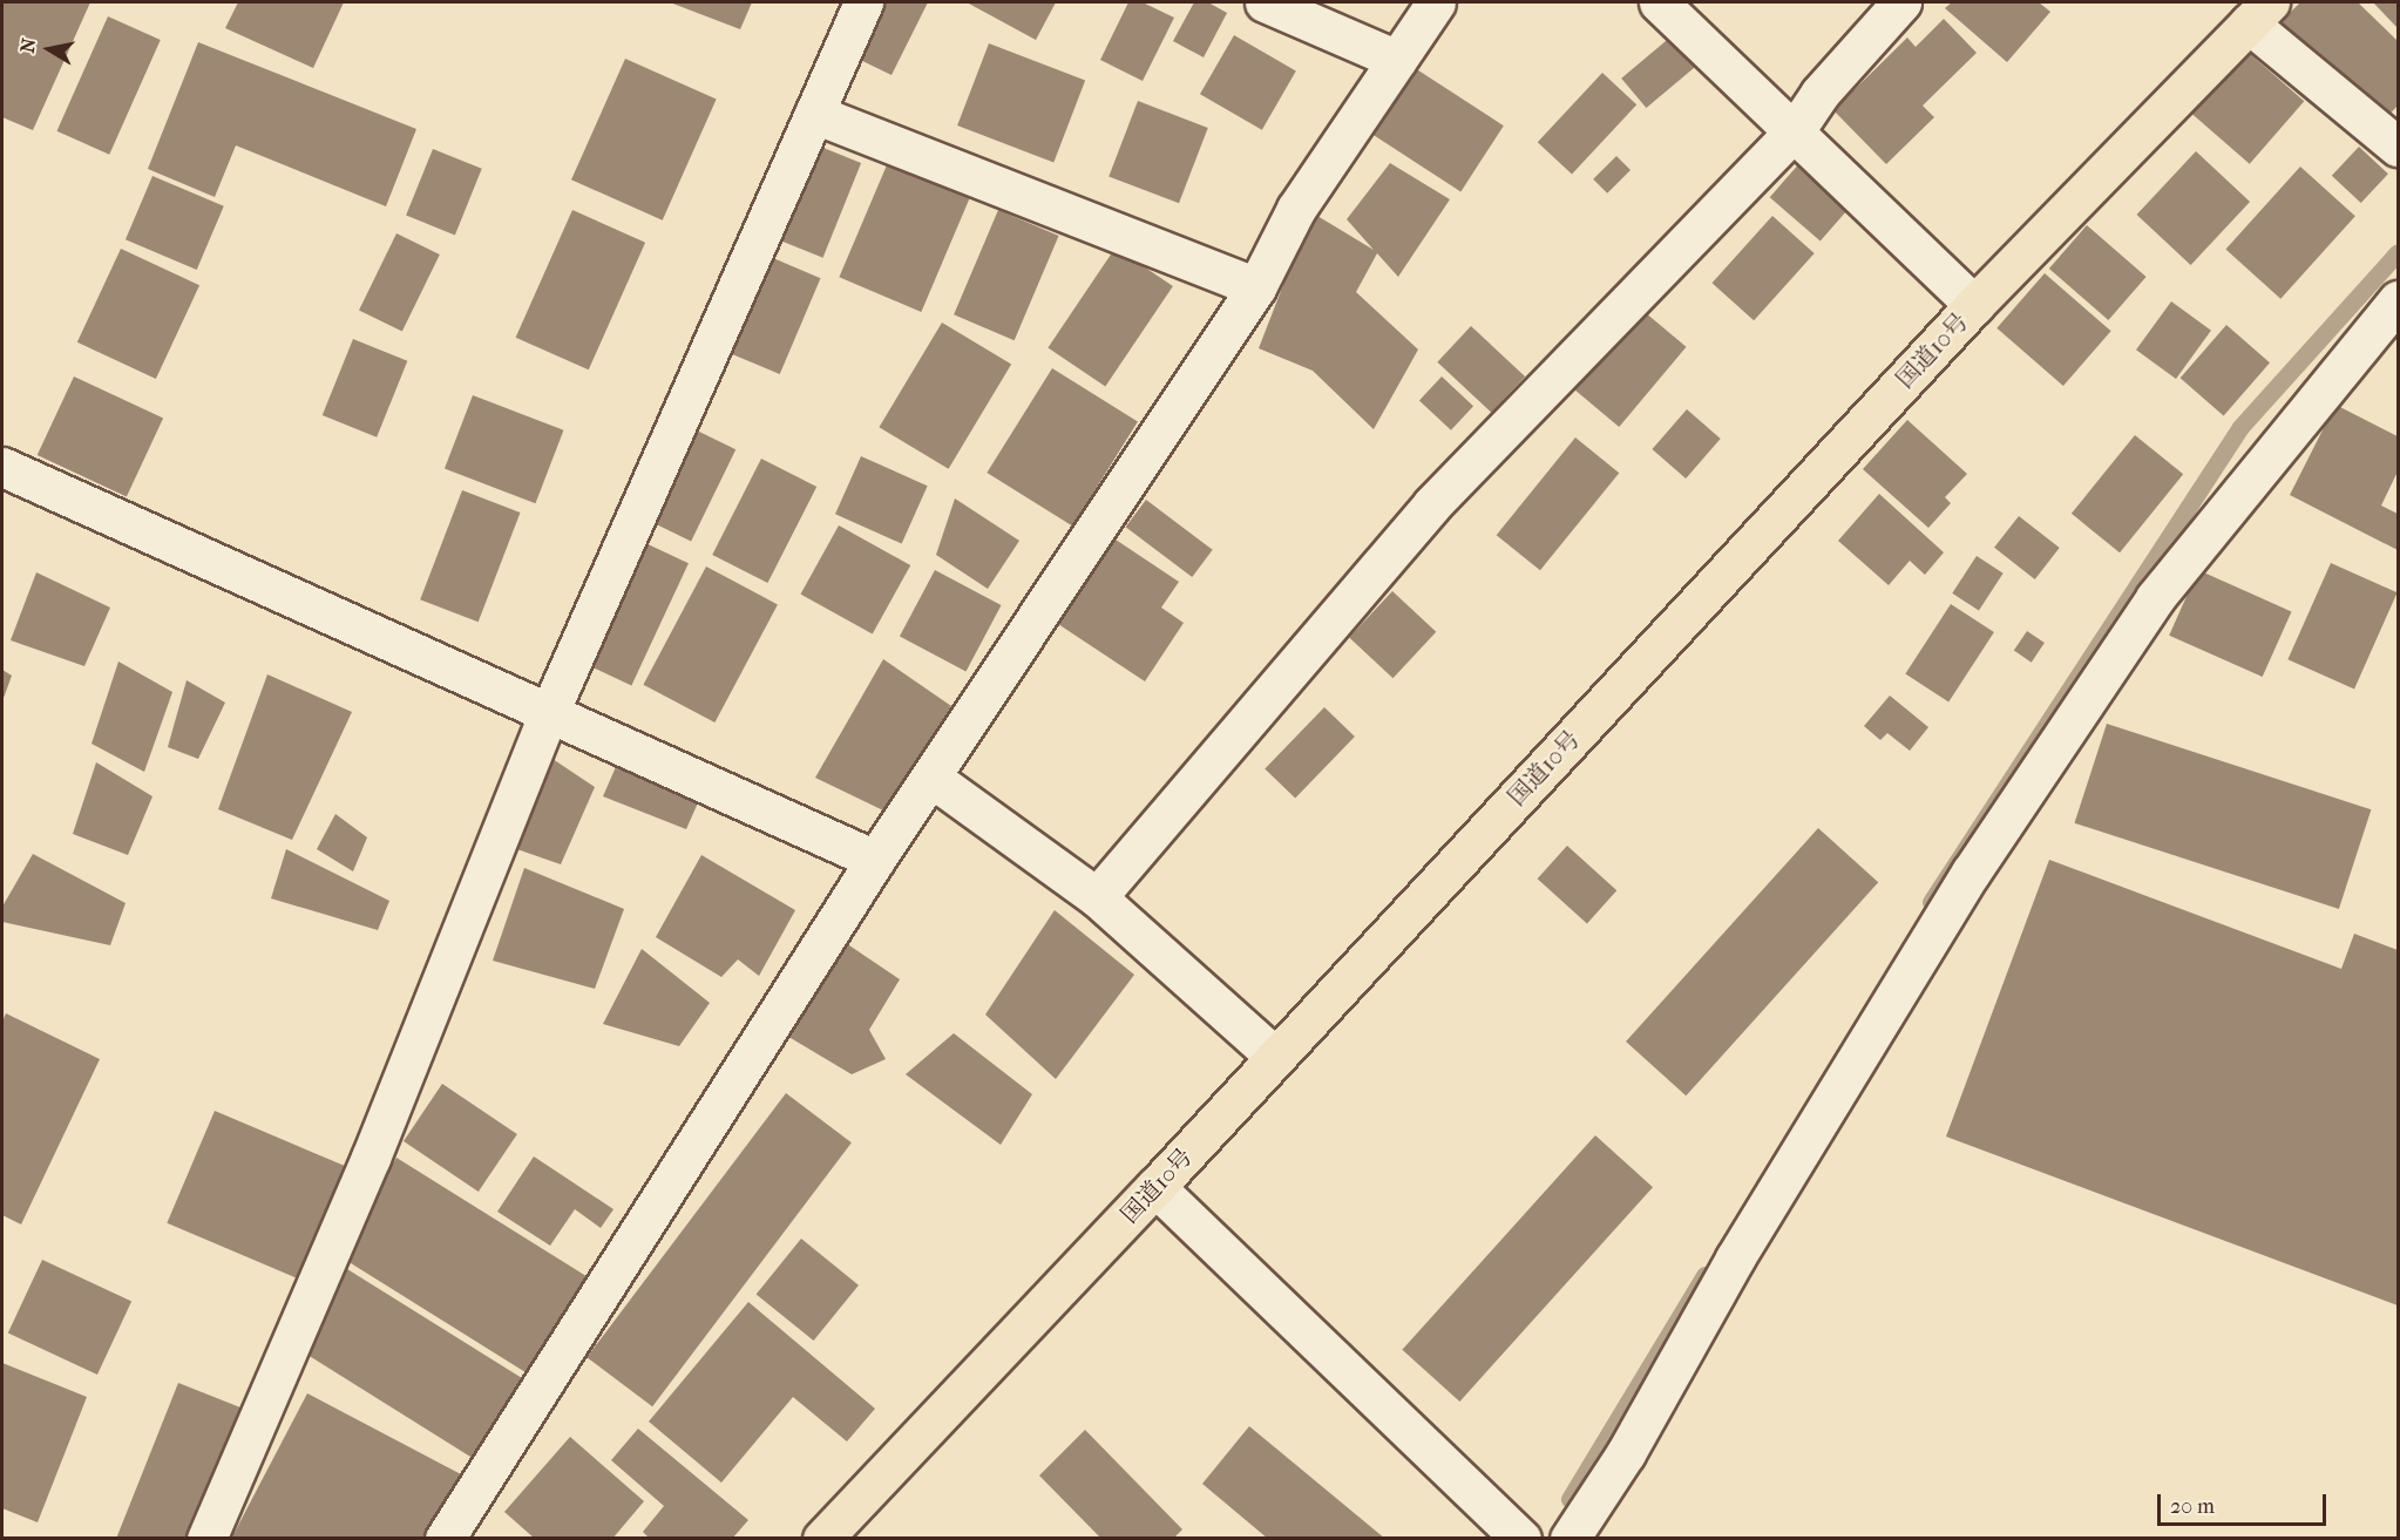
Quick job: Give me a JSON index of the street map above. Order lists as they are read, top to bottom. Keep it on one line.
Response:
{"streets":{"highway":["国道10号"]},"scale_bar":"20 m","north":"left"}
